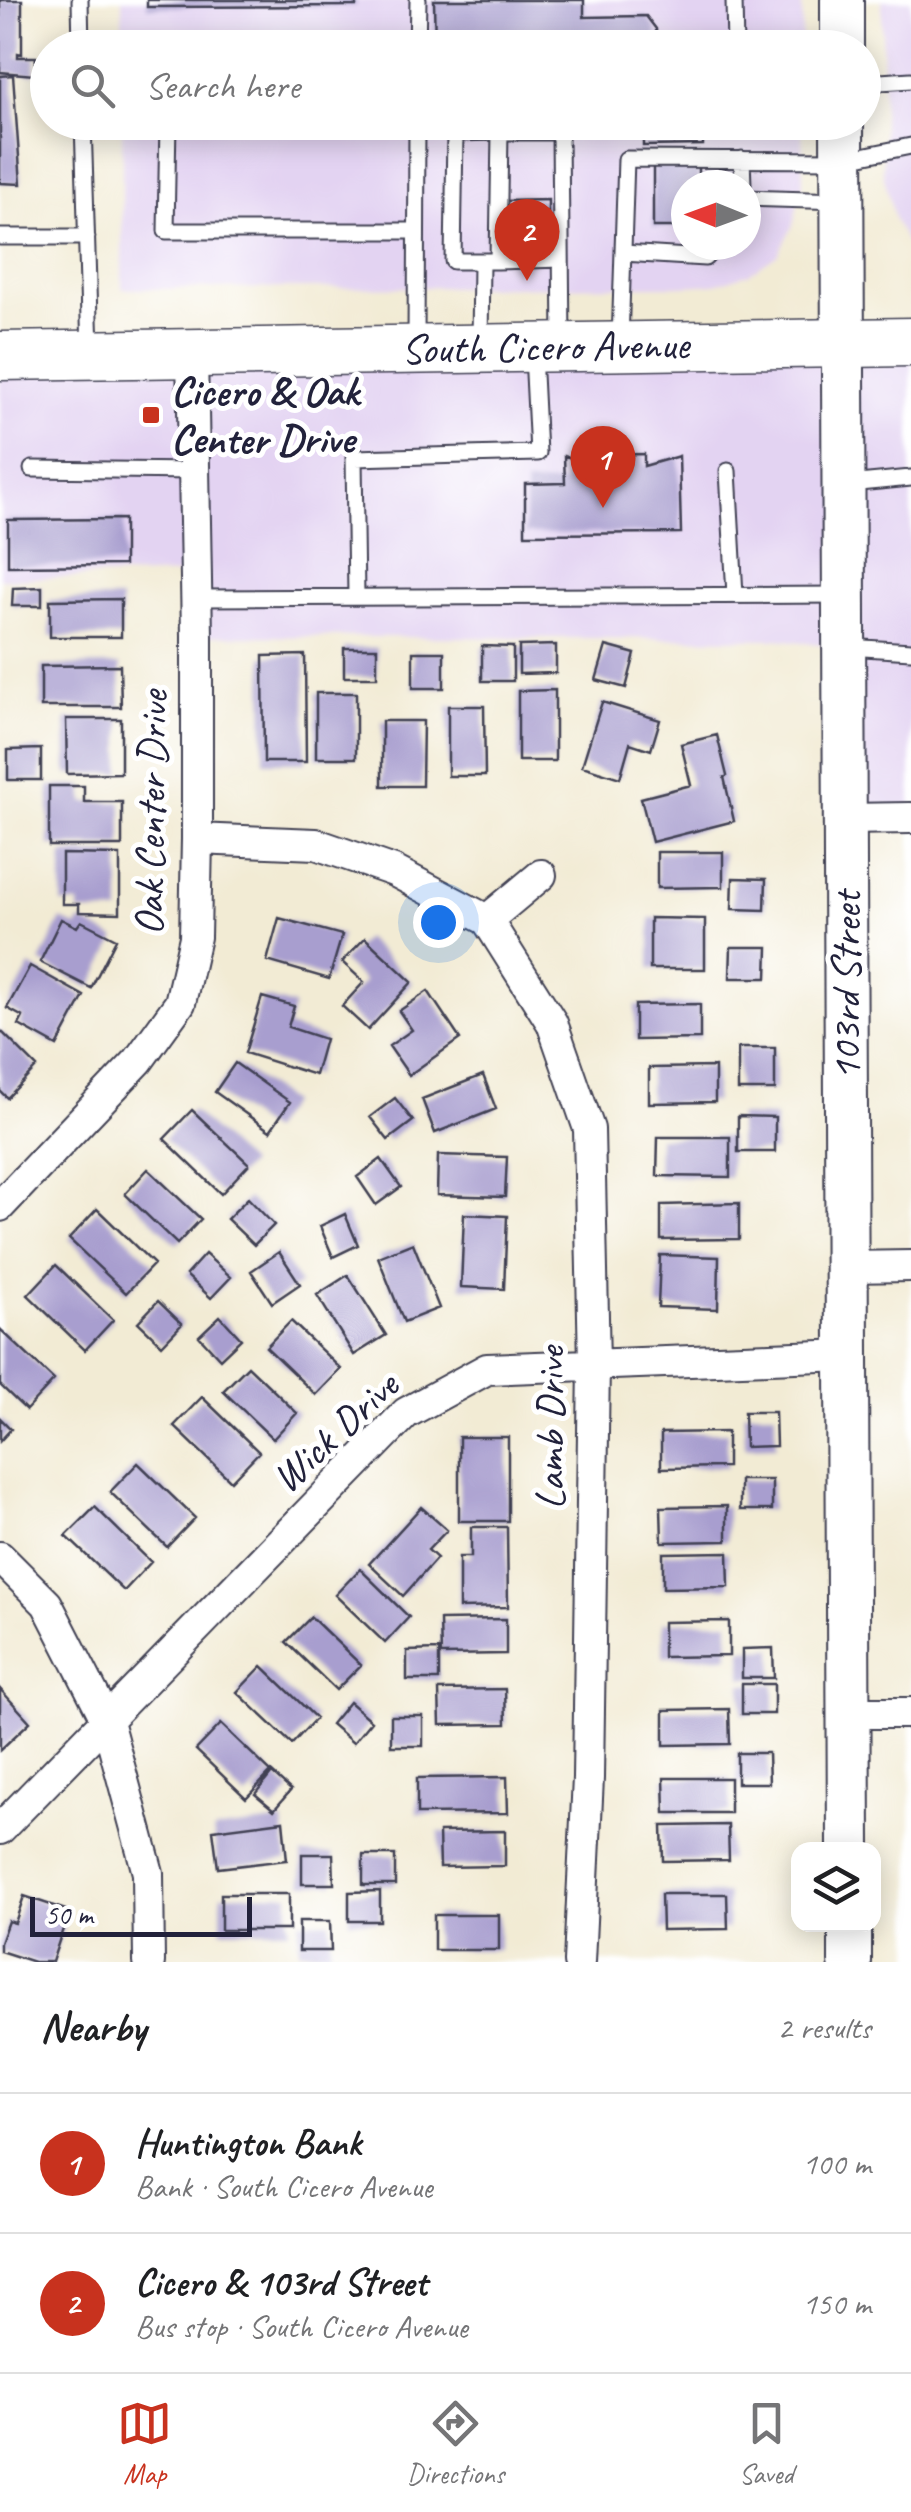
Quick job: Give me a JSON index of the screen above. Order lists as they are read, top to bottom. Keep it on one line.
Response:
{"streets":{"main road":["South Cicero Avenue","103rd Street"],"street":["Oak Center Drive","Lamb Drive","Wick Drive"]},"crossings":[["South Cicero Avenue","Oak Center Drive"],["South Cicero Avenue","103rd Street"],["Oak Center Drive","Lamb Drive"],["103rd Street","Wick Drive"],["Lamb Drive","Wick Drive"]],"places":{"transit":["Cicero & Oak Center Drive"]},"scale_bar":"50 m","north":"left","page":{"search":"Search here","pins":["2","1"],"scale":"50 m","heading":["Nearby","2 results"],"list":[{"mark":"1","name":"Huntington Bank","note":"Bank · South Cicero Avenue","value":"100 m"},{"mark":"2","name":"Cicero & 103rd Street","note":"Bus stop · South Cicero Avenue","value":"150 m"}],"nav":["Map","Directions","Saved"]}}
